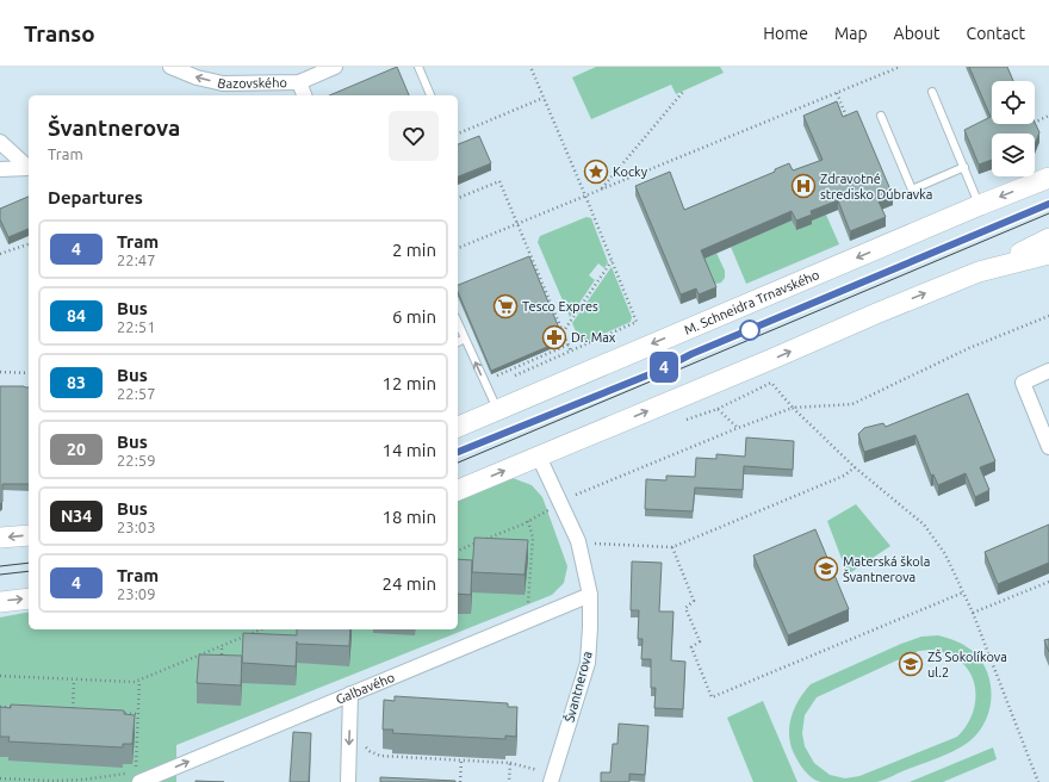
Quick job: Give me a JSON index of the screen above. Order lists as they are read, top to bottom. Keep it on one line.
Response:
{"streets":{"main road":["M. Schneidra Trnavského"],"street":["Bazovského","Švantnerova","Galbavého"]},"crossings":[["Švantnerova","Galbavého"]],"one_way":["Bazovského","Galbavého"],"places":{"place":["Kocky"],"hospital":["Zdravotné stredisko Dúbravka"],"supermarket":["Tesco Expres"],"pharmacy":["Dr. Max"],"school or university":["Materská škola Švantnerova","ZŠ Sokolíkova ul.2"]},"lines":["tram line 4"],"page":{"header":"Transo","nav":["Home","Map","About","Contact"],"on_map":"4","heading":[["Švantnerova","Tram"],"Departures"],"list":[{"mark":"4","name":"Tram","note":"22:47","value":"2 min"},{"mark":"84","name":"Bus","note":"22:51","value":"6 min"},{"mark":"83","name":"Bus","note":"22:57","value":"12 min"},{"mark":"20","name":"Bus","note":"22:59","value":"14 min"},{"mark":"N34","name":"Bus","note":"23:03","value":"18 min"},{"mark":"4","name":"Tram","note":"23:09","value":"24 min"}]}}
